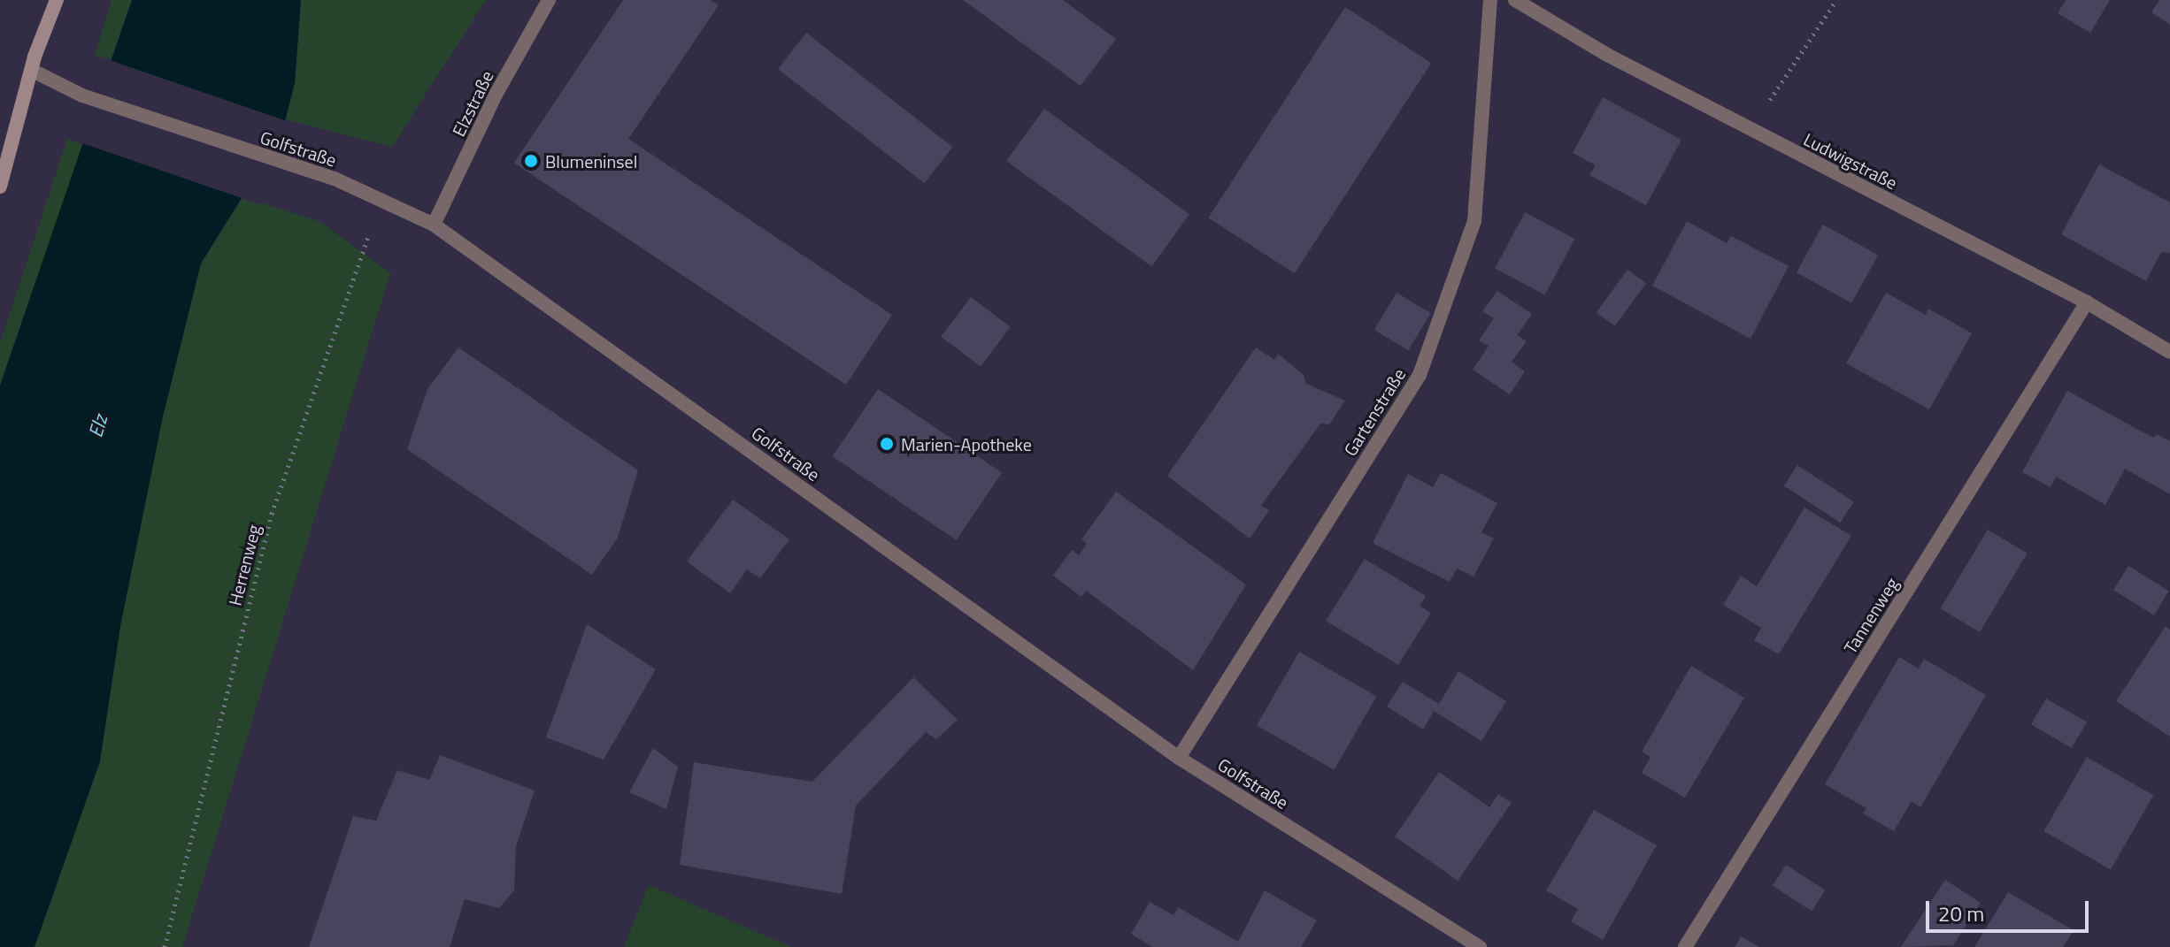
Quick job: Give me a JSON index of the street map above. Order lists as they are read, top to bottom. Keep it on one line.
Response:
{"streets":{"street":["Elzstraße","Golfstraße","Ludwigstraße","Gartenstraße","Tannenweg"],"path":["Herrenweg"]},"crossings":[["Elzstraße","Golfstraße"],["Golfstraße","Gartenstraße"],["Golfstraße","Herrenweg"],["Ludwigstraße","Tannenweg"]],"water":["Elz"],"places":["Blumeninsel","Marien-Apotheke"],"scale_bar":"20 m"}
